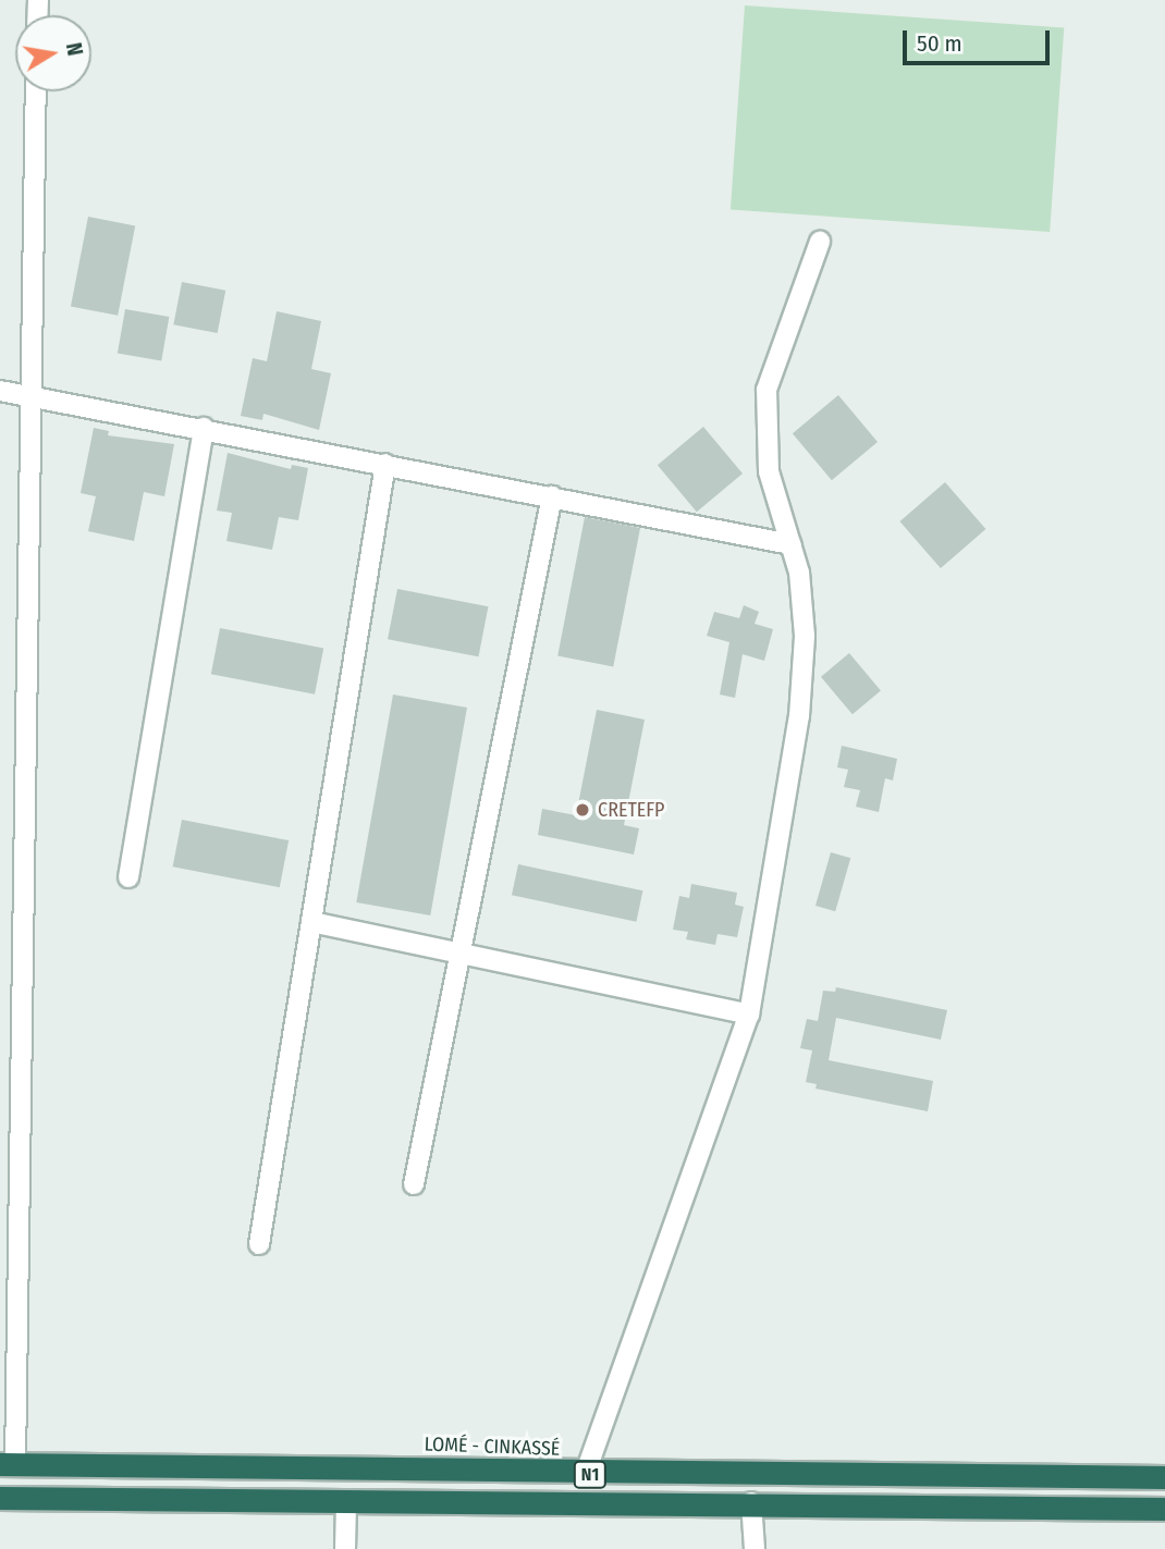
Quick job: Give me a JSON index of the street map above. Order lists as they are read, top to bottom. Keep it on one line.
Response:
{"streets":{"highway":["LOMÉ - CINKASSÉ","N1"]},"places":["CRETEFP"],"scale_bar":"50 m","north":"right"}
